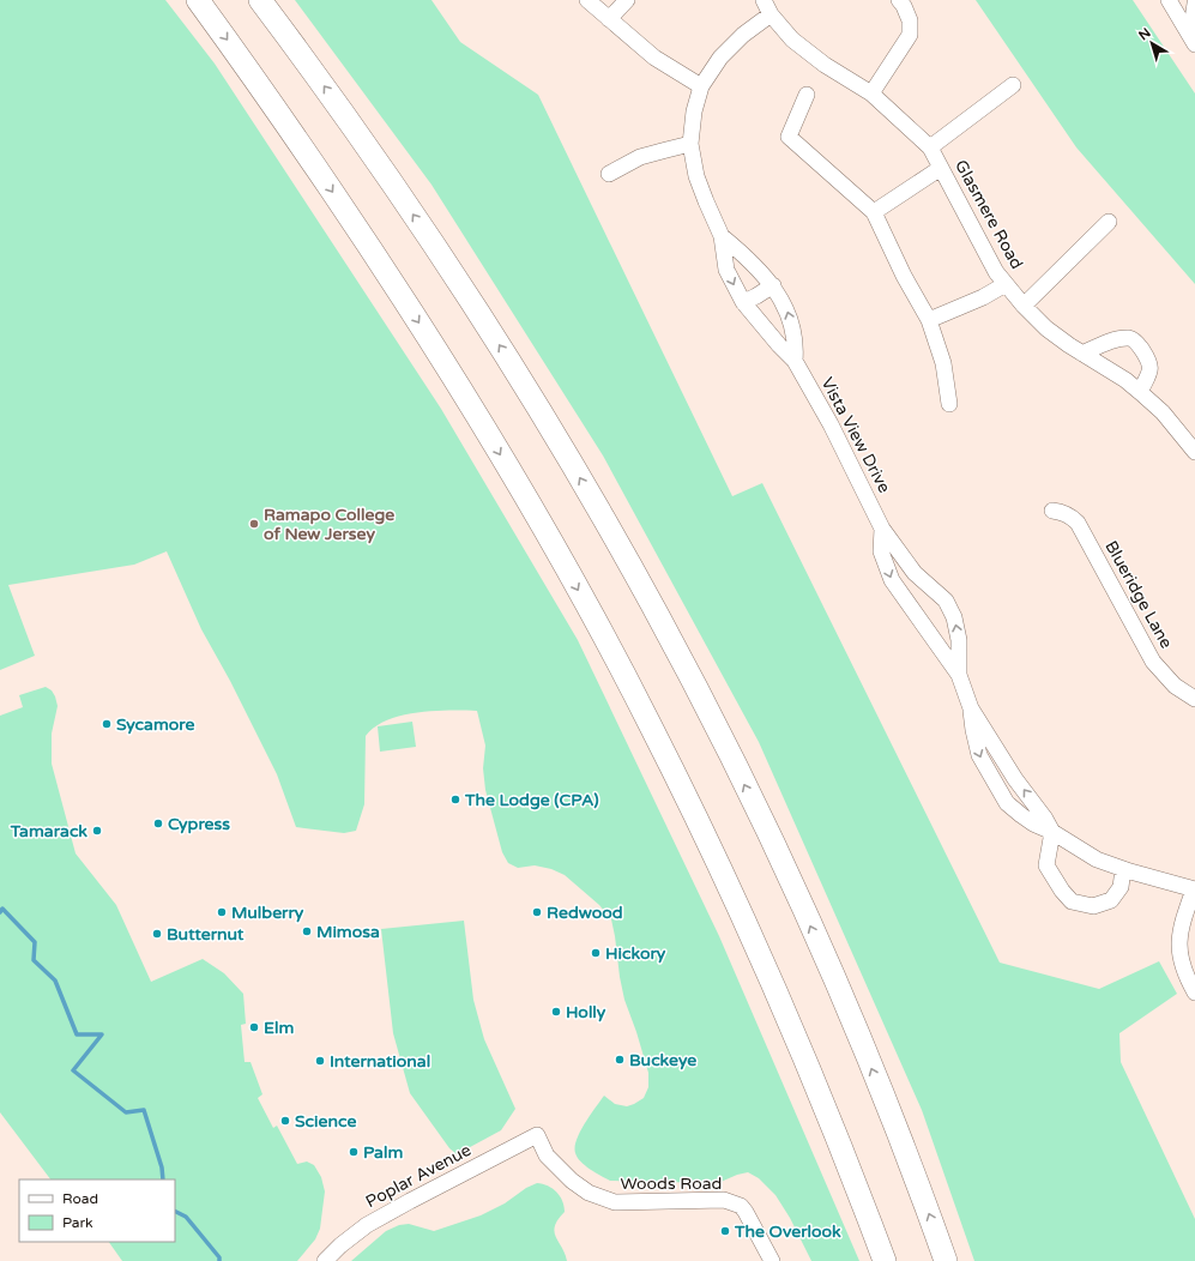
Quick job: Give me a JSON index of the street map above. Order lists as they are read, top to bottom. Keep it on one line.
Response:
{"streets":{"street":["Glasmere Road","Vista View Drive","Blueridge Lane","Poplar Avenue","Woods Road"]},"crossings":[["Glasmere Road","Vista View Drive"],["Poplar Avenue","Woods Road"]],"places":["Ramapo College of New Jersey","Sycamore","The Lodge (CPA)","Cypress","Tamarack","Mulberry","Redwood","Mimosa","Butternut","Hickory","Holly","Elm","Buckeye","International","Science","Palm","The Overlook"],"legend":["Road","Park"],"north":"top left"}
